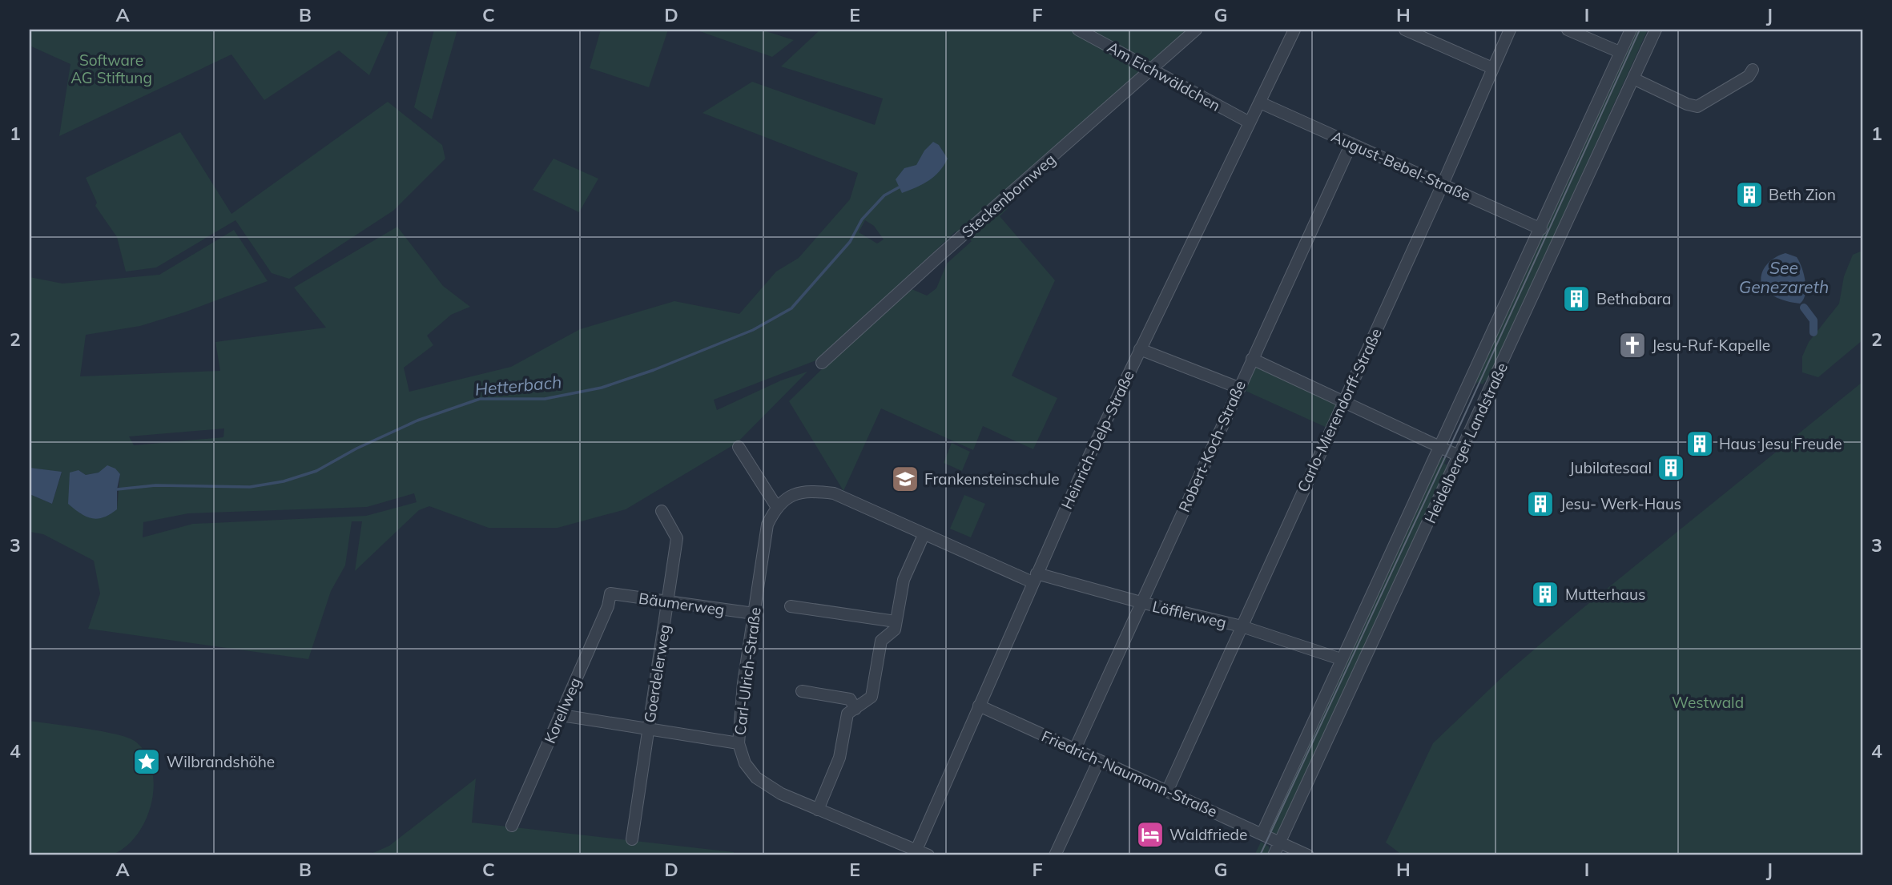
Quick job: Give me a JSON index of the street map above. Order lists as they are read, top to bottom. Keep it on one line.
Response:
{"streets":{"street":["Am Eichwäldchen","August-Bebel-Straße","Steckenbornweg","Carlo-Mierendorff-Straße","Heinrich-Delp-Straße","Heidelberger Landstraße","Robert-Koch-Straße","Bäumerweg","Löfflerweg","Carl-Ulrich-Straße","Goerdelerweg","Korellweg","Friedrich-Naumann-Straße"]},"crossings":[["Am Eichwäldchen","Steckenbornweg"],["Am Eichwäldchen","Heinrich-Delp-Straße"],["August-Bebel-Straße","Carlo-Mierendorff-Straße"],["August-Bebel-Straße","Heinrich-Delp-Straße"],["August-Bebel-Straße","Heidelberger Landstraße"],["August-Bebel-Straße","Robert-Koch-Straße"],["Carlo-Mierendorff-Straße","Löfflerweg"],["Carlo-Mierendorff-Straße","Friedrich-Naumann-Straße"],["Heinrich-Delp-Straße","Löfflerweg"],["Heinrich-Delp-Straße","Carl-Ulrich-Straße"],["Heinrich-Delp-Straße","Friedrich-Naumann-Straße"],["Heidelberger Landstraße","Löfflerweg"],["Heidelberger Landstraße","Friedrich-Naumann-Straße"],["Robert-Koch-Straße","Löfflerweg"],["Robert-Koch-Straße","Friedrich-Naumann-Straße"],["Bäumerweg","Carl-Ulrich-Straße"],["Bäumerweg","Goerdelerweg"],["Bäumerweg","Korellweg"],["Löfflerweg","Carl-Ulrich-Straße"]],"water":["See Genezareth","Hetterbach"],"parks":["Software AG Stiftung","Westwald"],"places":{"building":["Beth Zion","Bethabara","Haus Jesu Freude","Jubilatesaal","Jesu- Werk-Haus","Mutterhaus"],"church":["Jesu-Ruf-Kapelle"],"school or university":["Frankensteinschule"],"place":["Wilbrandshöhe"],"hotel":["Waldfriede"]},"grid":{"columns":["A","B","C","D","E","F","G","H","I","J"],"rows":["1","2","3","4"]}}
